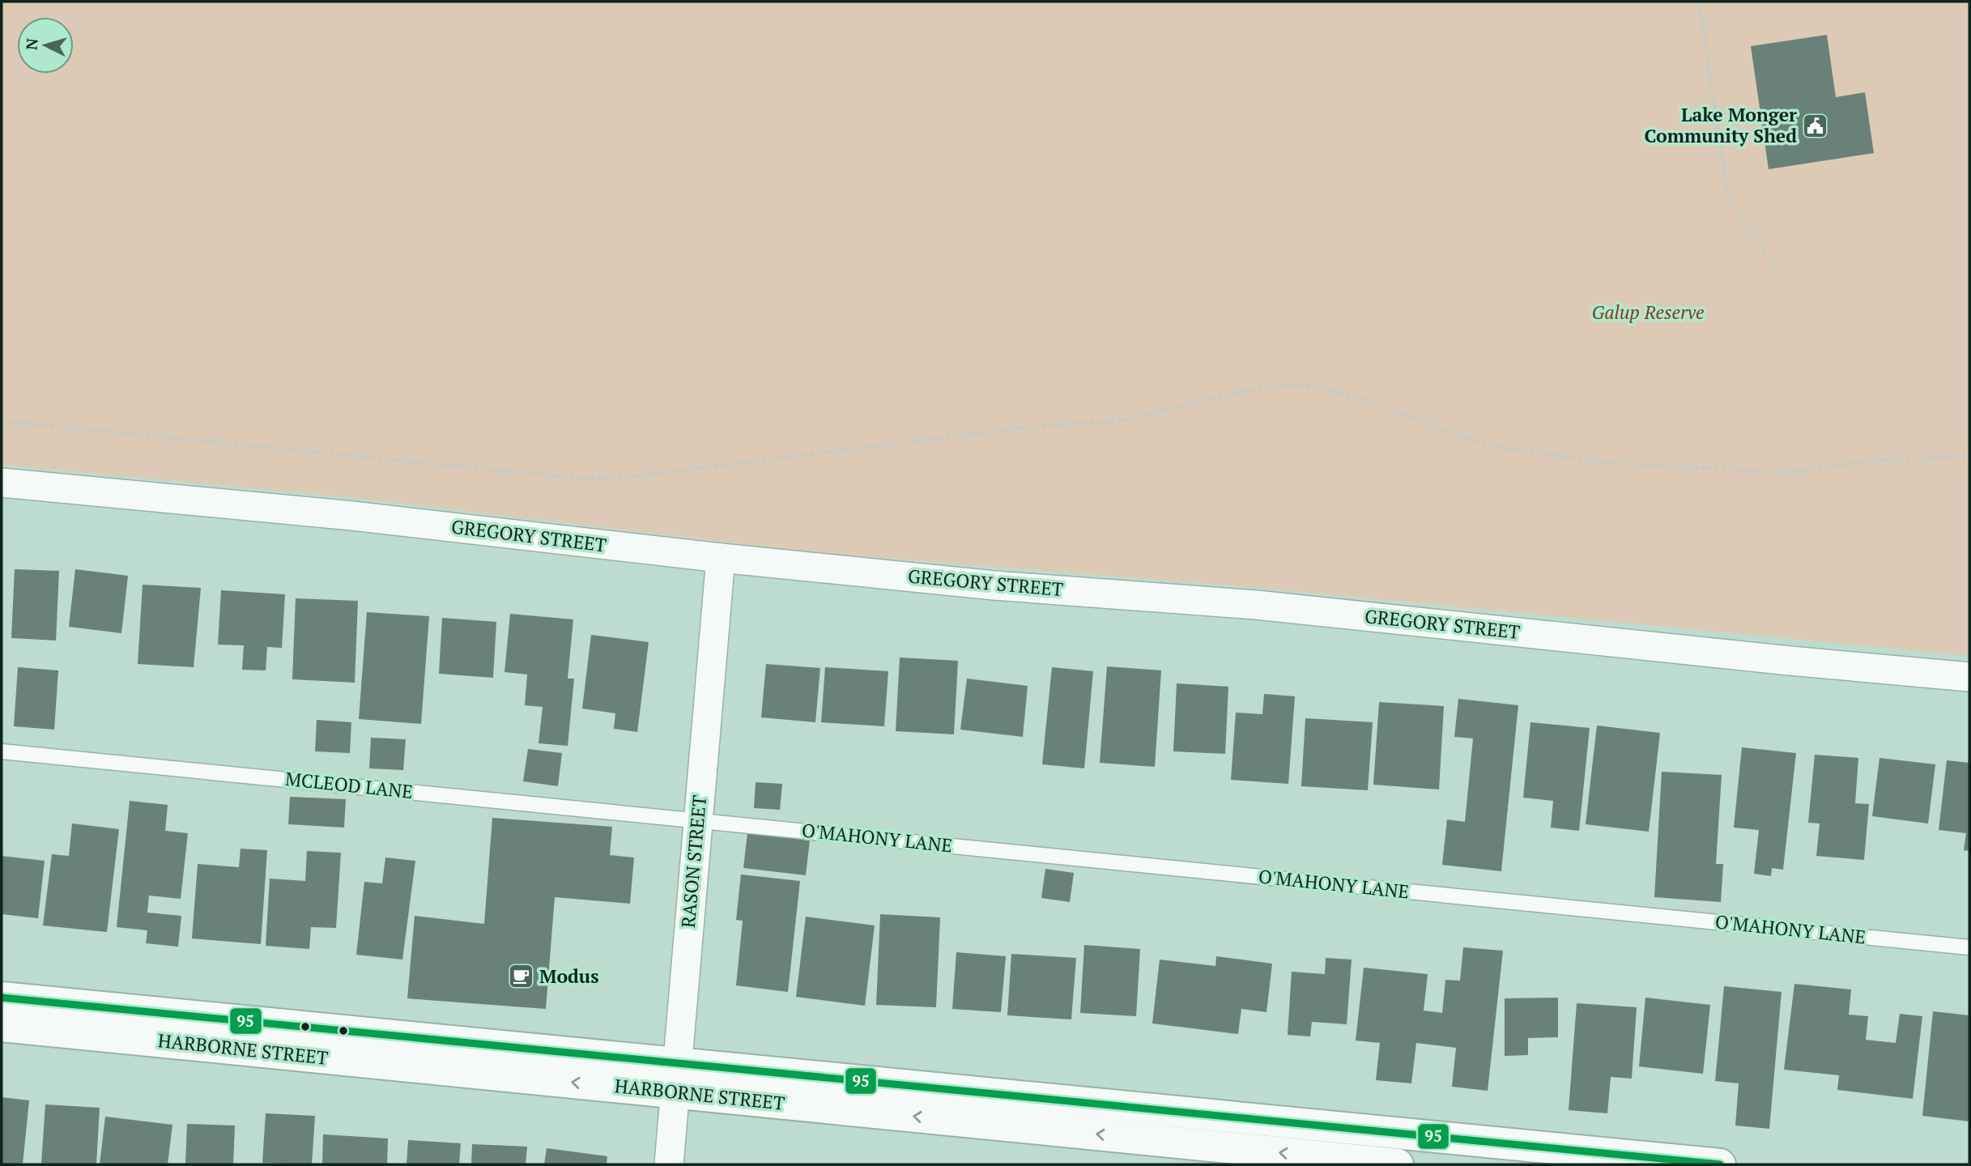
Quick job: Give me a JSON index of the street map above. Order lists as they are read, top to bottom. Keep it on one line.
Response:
{"streets":{"main road":["HARBORNE STREET"],"street":["GREGORY STREET","RASON STREET"],"lane":["MCLEOD LANE","O'MAHONY LANE"]},"crossings":[["GREGORY STREET","RASON STREET"],["MCLEOD LANE","O'MAHONY LANE"],["MCLEOD LANE","RASON STREET"],["O'MAHONY LANE","RASON STREET"],["RASON STREET","HARBORNE STREET"]],"parks":["Galup Reserve"],"places":{"public building":["Lake Monger Community Shed"],"cafe":["Modus"]},"lines":["transit line 95"],"north":"left"}
